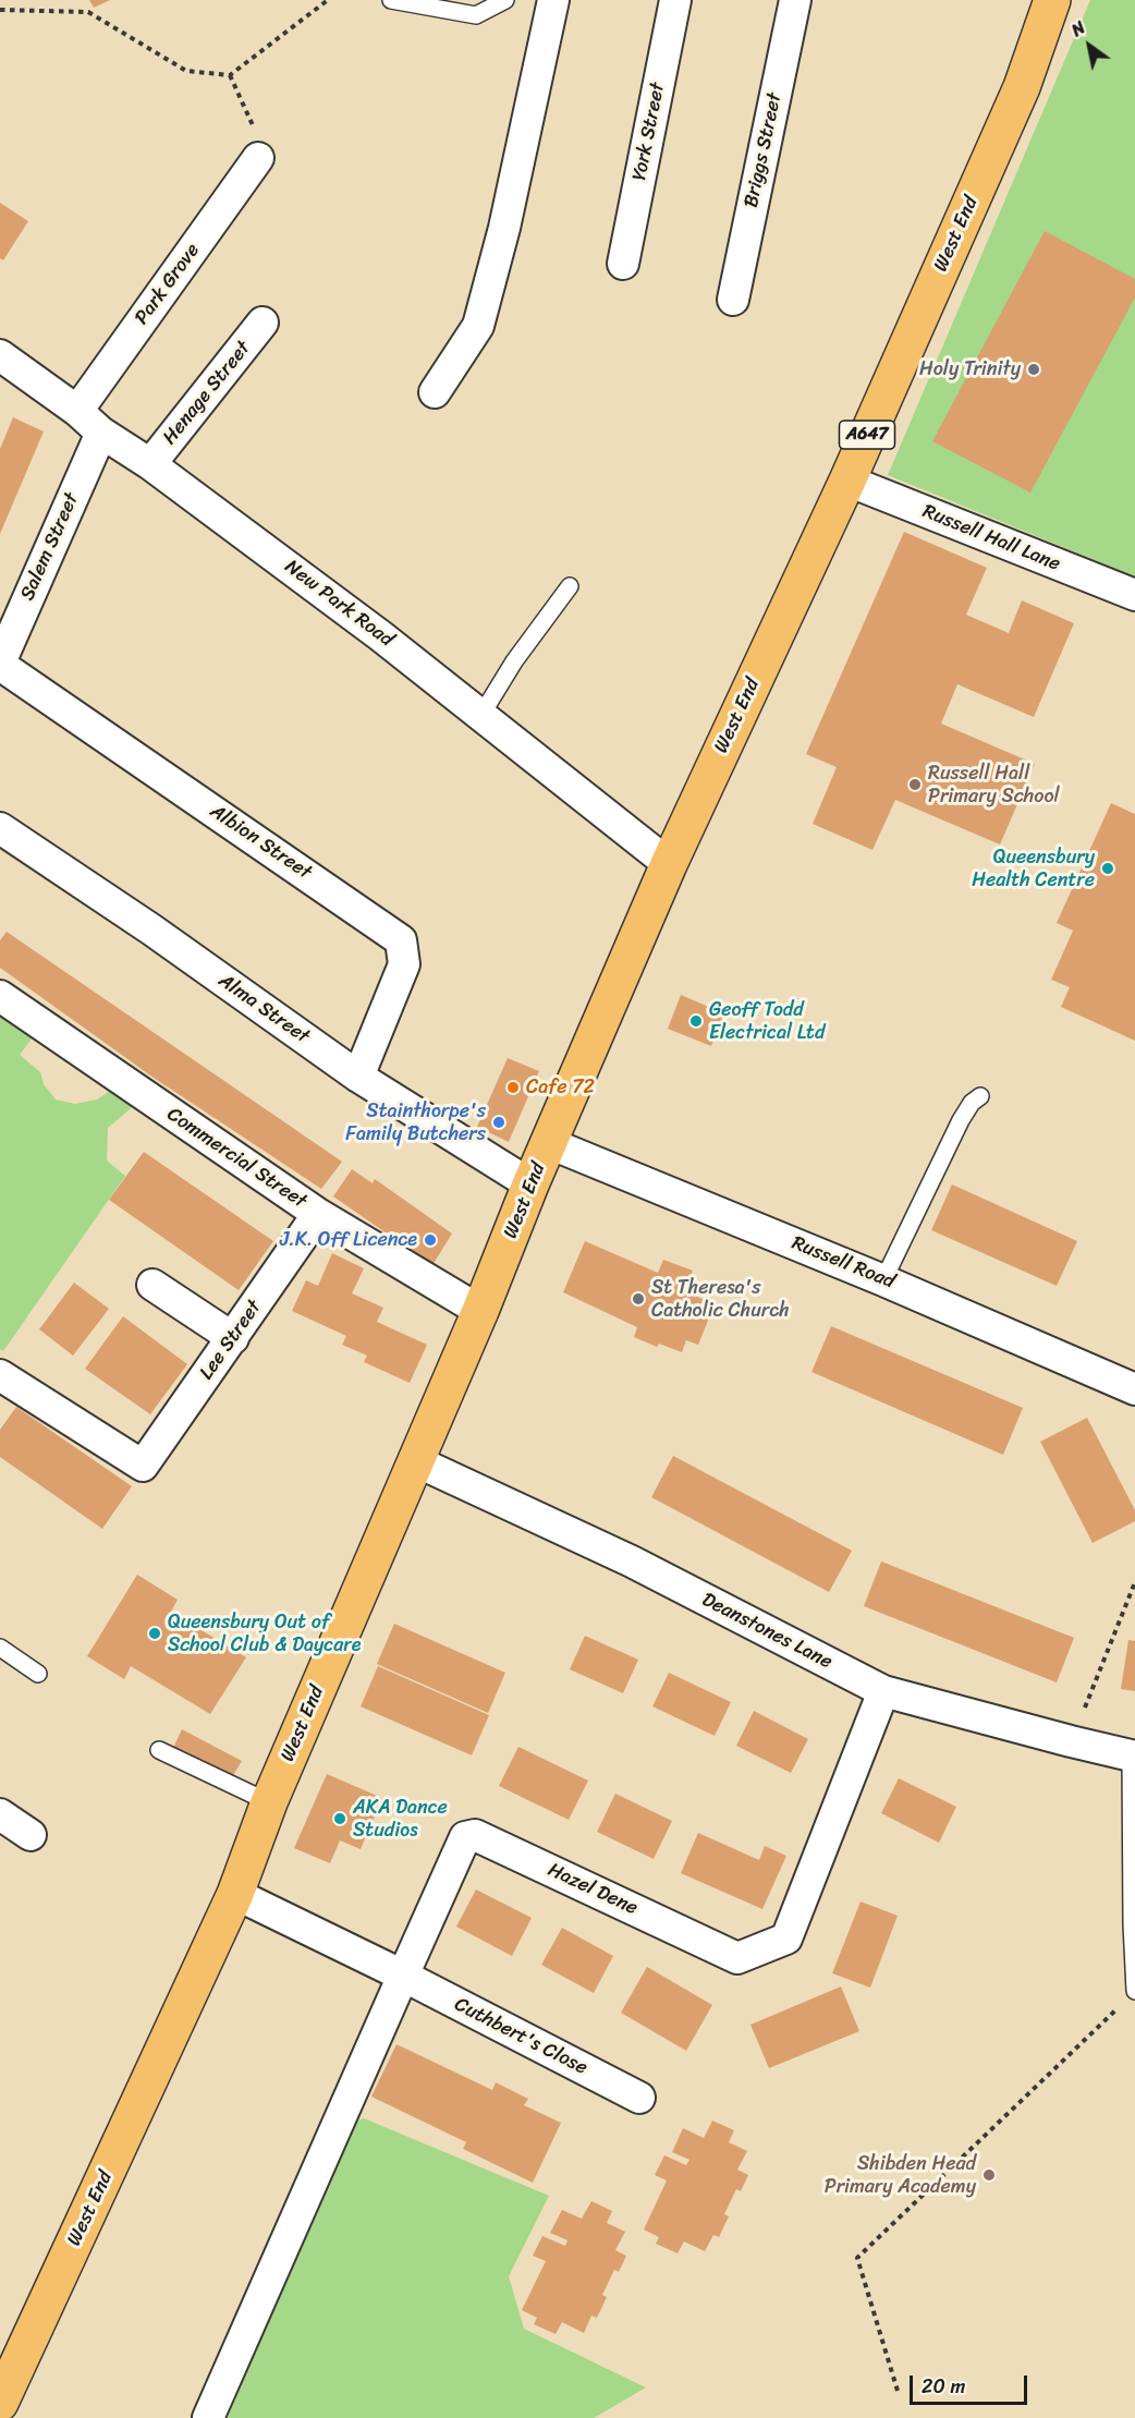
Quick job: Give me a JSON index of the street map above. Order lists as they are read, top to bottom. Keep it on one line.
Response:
{"streets":{"main road":["West End","A647"],"street":["York Street","Briggs Street","Park Grove","Henage Street","Russell Hall Lane","Salem Street","New Park Road","Albion Street","Alma Street","Commercial Street","Russell Road","Lee Street","Deanstones Lane","Hazel Dene","Cuthbert's Close"]},"crossings":[["West End","Russell Hall Lane"],["West End","New Park Road"],["West End","Alma Street"],["West End","Commercial Street"],["West End","Russell Road"],["West End","Deanstones Lane"],["Park Grove","New Park Road"],["Henage Street","New Park Road"],["Salem Street","New Park Road"],["Salem Street","Albion Street"],["Albion Street","Alma Street"],["Commercial Street","Lee Street"],["Deanstones Lane","Hazel Dene"],["Hazel Dene","Cuthbert's Close"]],"places":["Holy Trinity","Russell Hall Primary School","Queensbury Health Centre","Geoff Todd Electrical Ltd","Cafe 72","Stainthorpe's Family Butchers","J.K. Off Licence","St Theresa's Catholic Church","Queensbury Out of School Club & Daycare","AKA Dance Studios","Shibden Head Primary Academy"],"scale_bar":"20 m","north":"top left"}
